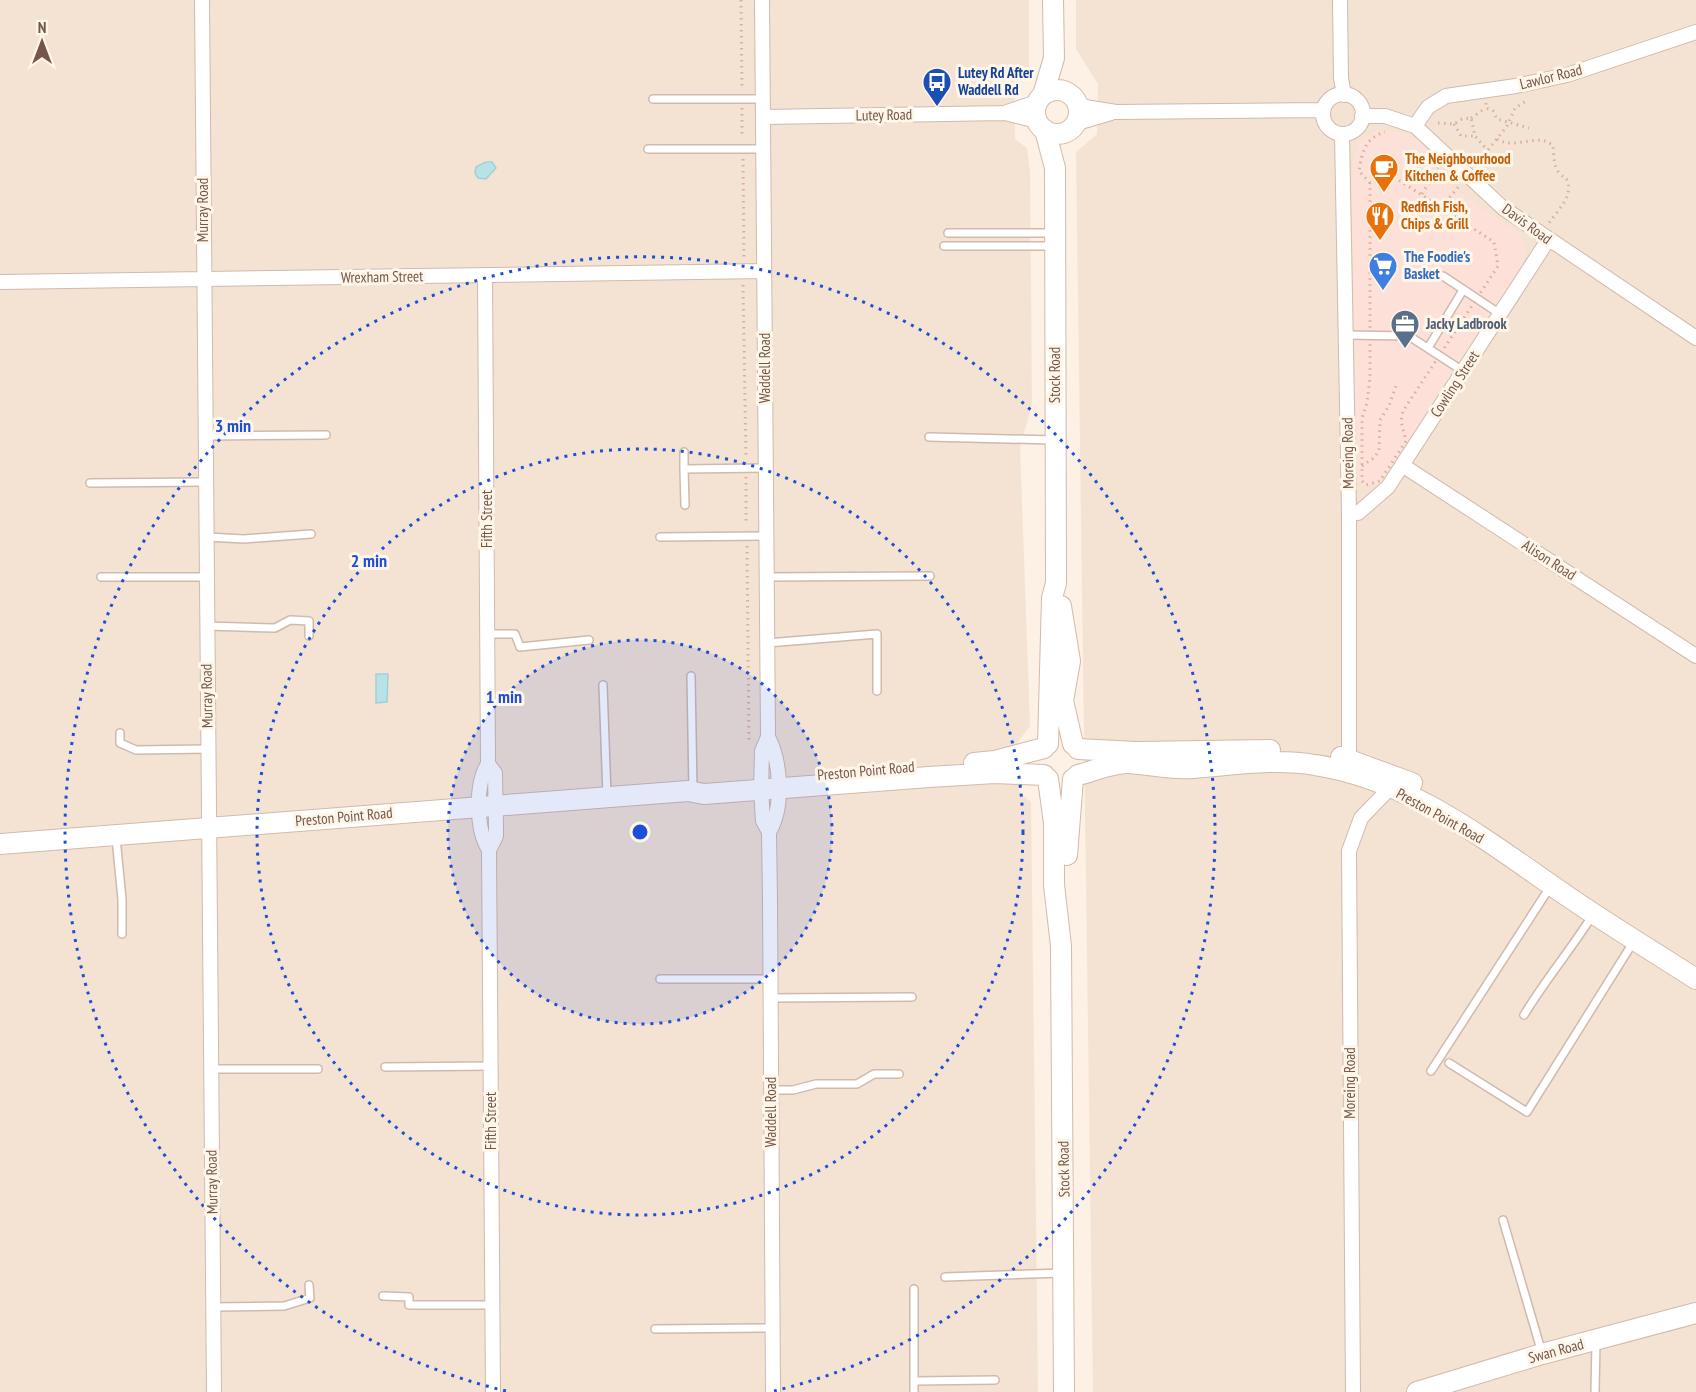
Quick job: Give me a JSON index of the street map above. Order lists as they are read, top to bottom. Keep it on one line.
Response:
{"streets":{"main road":["Stock Road","Preston Point Road","Swan Road"],"street":["Lawlor Road","Lutey Road","Murray Road","Davis Road","Wrexham Street","Waddell Road","Cowling Street","Moreing Road","Fifth Street","Alison Road"]},"crossings":[["Lawlor Road","Davis Road"],["Lutey Road","Waddell Road"],["Lutey Road","Stock Road"],["Murray Road","Wrexham Street"],["Murray Road","Preston Point Road"],["Davis Road","Cowling Street"],["Davis Road","Moreing Road"],["Wrexham Street","Waddell Road"],["Wrexham Street","Fifth Street"],["Waddell Road","Preston Point Road"],["Stock Road","Preston Point Road"],["Cowling Street","Moreing Road"],["Cowling Street","Alison Road"],["Moreing Road","Preston Point Road"],["Fifth Street","Preston Point Road"]],"places":{"bus stop":["Lutey Rd After Waddell Rd"],"cafe":["The Neighbourhood Kitchen & Coffee"],"restaurant":["Redfish Fish, Chips & Grill"],"supermarket":["The Foodie's Basket"],"office":["Jacky Ladbrook"]},"north":"top","rings":["3 min","2 min","1 min"]}
